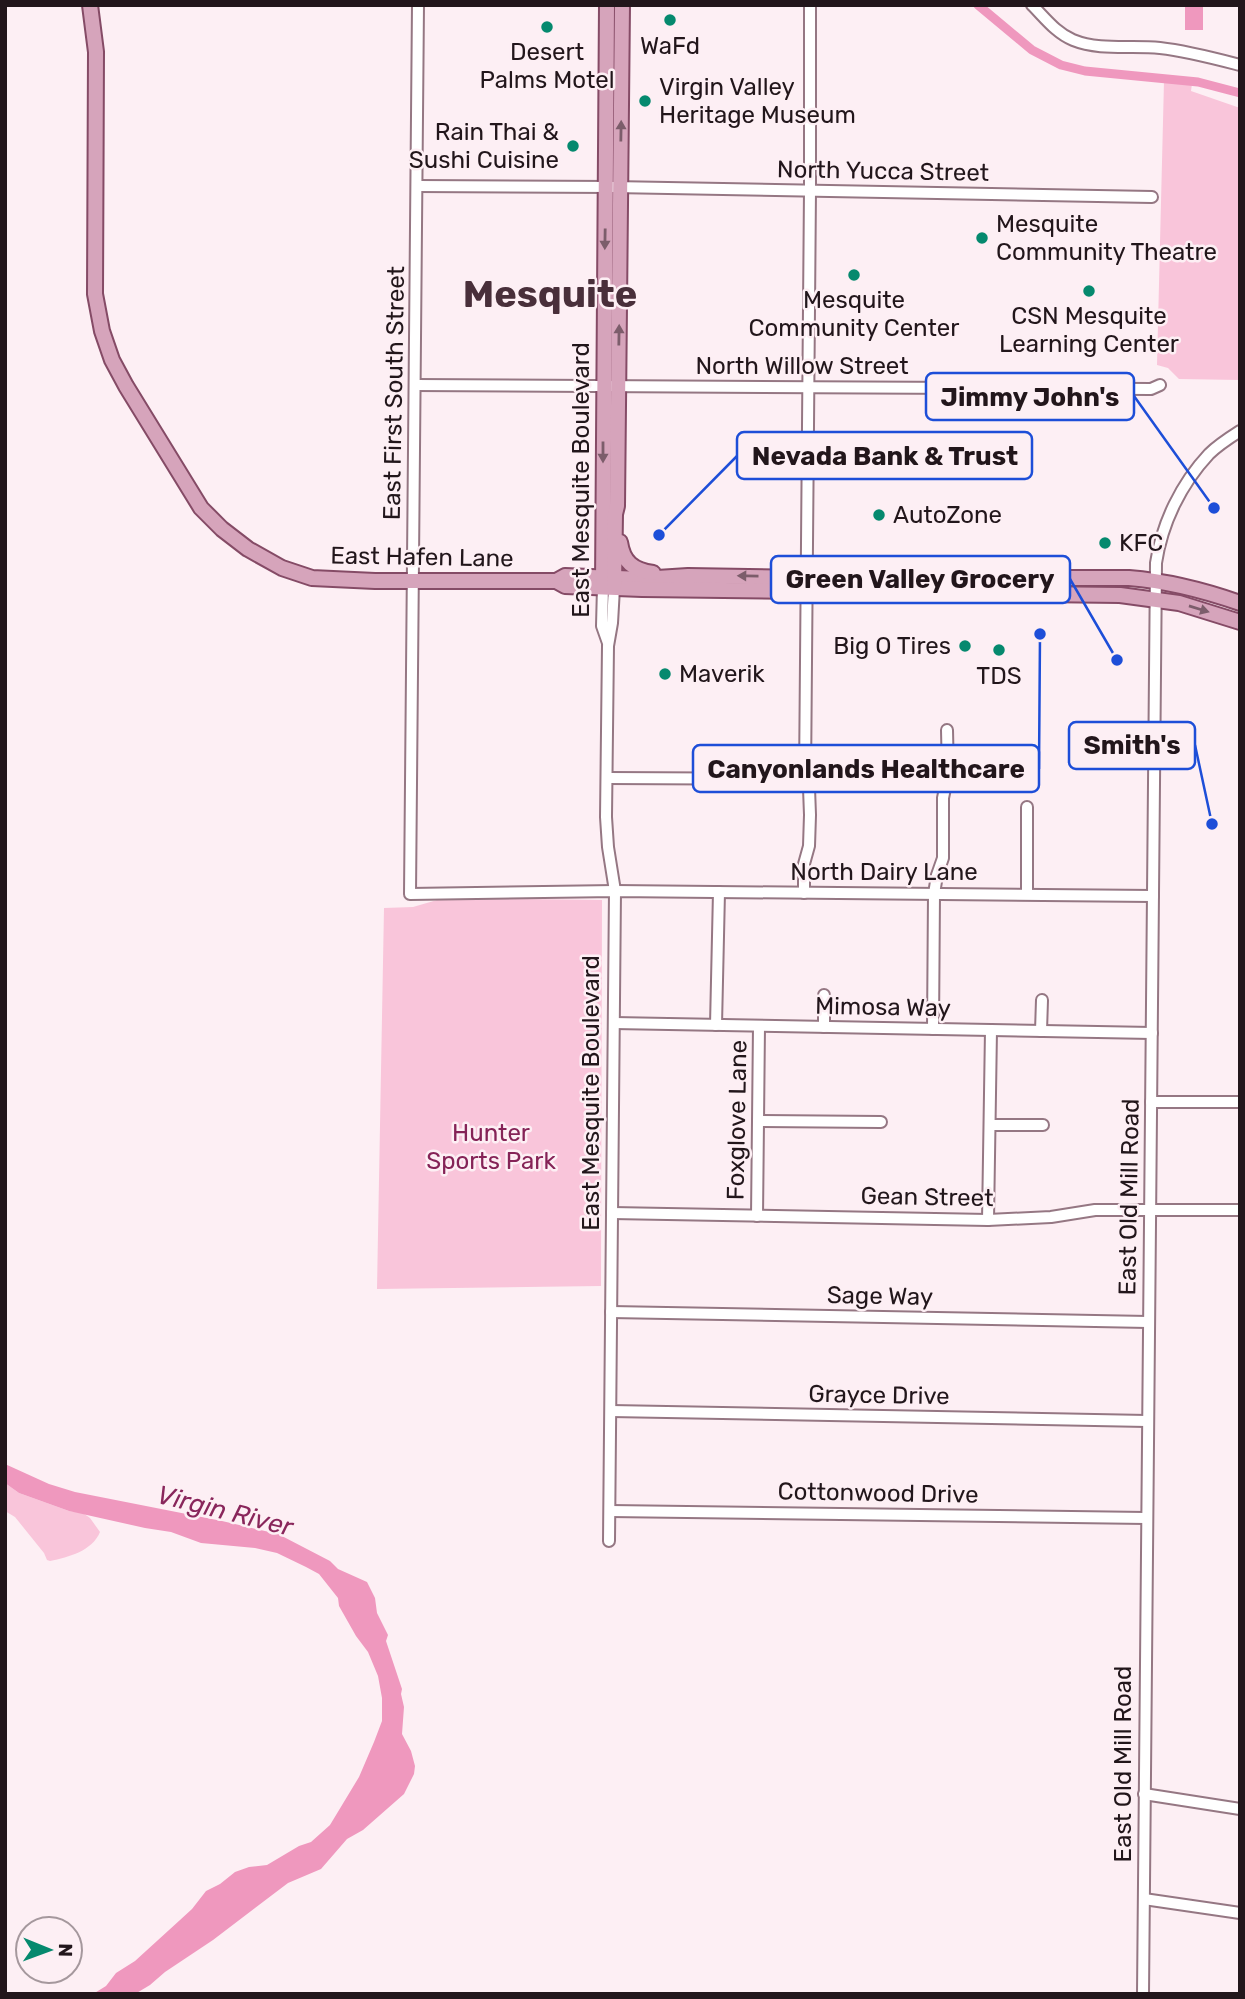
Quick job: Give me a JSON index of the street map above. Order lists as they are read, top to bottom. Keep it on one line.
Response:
{"streets":{"main road":["East Mesquite Boulevard","East Hafen Lane"],"street":["North Yucca Street","North Willow Street","East First South Street","North Dairy Lane","Mimosa Way","Foxglove Lane","Gean Street","East Old Mill Road","Sage Way","Grayce Drive","Cottonwood Drive"]},"crossings":[["North Yucca Street","East First South Street"],["North Yucca Street","East Mesquite Boulevard"],["North Willow Street","East First South Street"],["North Willow Street","East Mesquite Boulevard"],["East First South Street","East Hafen Lane"],["East First South Street","North Dairy Lane"],["East Mesquite Boulevard","East Hafen Lane"],["East Mesquite Boulevard","North Dairy Lane"],["East Mesquite Boulevard","Mimosa Way"],["East Mesquite Boulevard","Gean Street"],["East Mesquite Boulevard","Sage Way"],["East Mesquite Boulevard","Grayce Drive"],["East Mesquite Boulevard","Cottonwood Drive"],["North Dairy Lane","East Old Mill Road"],["Mimosa Way","Foxglove Lane"],["Mimosa Way","East Old Mill Road"],["Foxglove Lane","Gean Street"],["Gean Street","East Old Mill Road"],["East Old Mill Road","Sage Way"],["East Old Mill Road","Grayce Drive"],["East Old Mill Road","Cottonwood Drive"]],"districts":["Mesquite"],"water":["Virgin River"],"parks":["Hunter Sports Park"],"places":["WaFd","Desert Palms Motel","Virgin Valley Heritage Museum","Rain Thai & Sushi Cuisine","Mesquite Community Theatre","Mesquite Community Center","CSN Mesquite Learning Center","Jimmy John's","AutoZone","Nevada Bank & Trust","KFC","Canyonlands Healthcare","Big O Tires","TDS","Green Valley Grocery","Maverik","Smith's"],"north":"right"}
